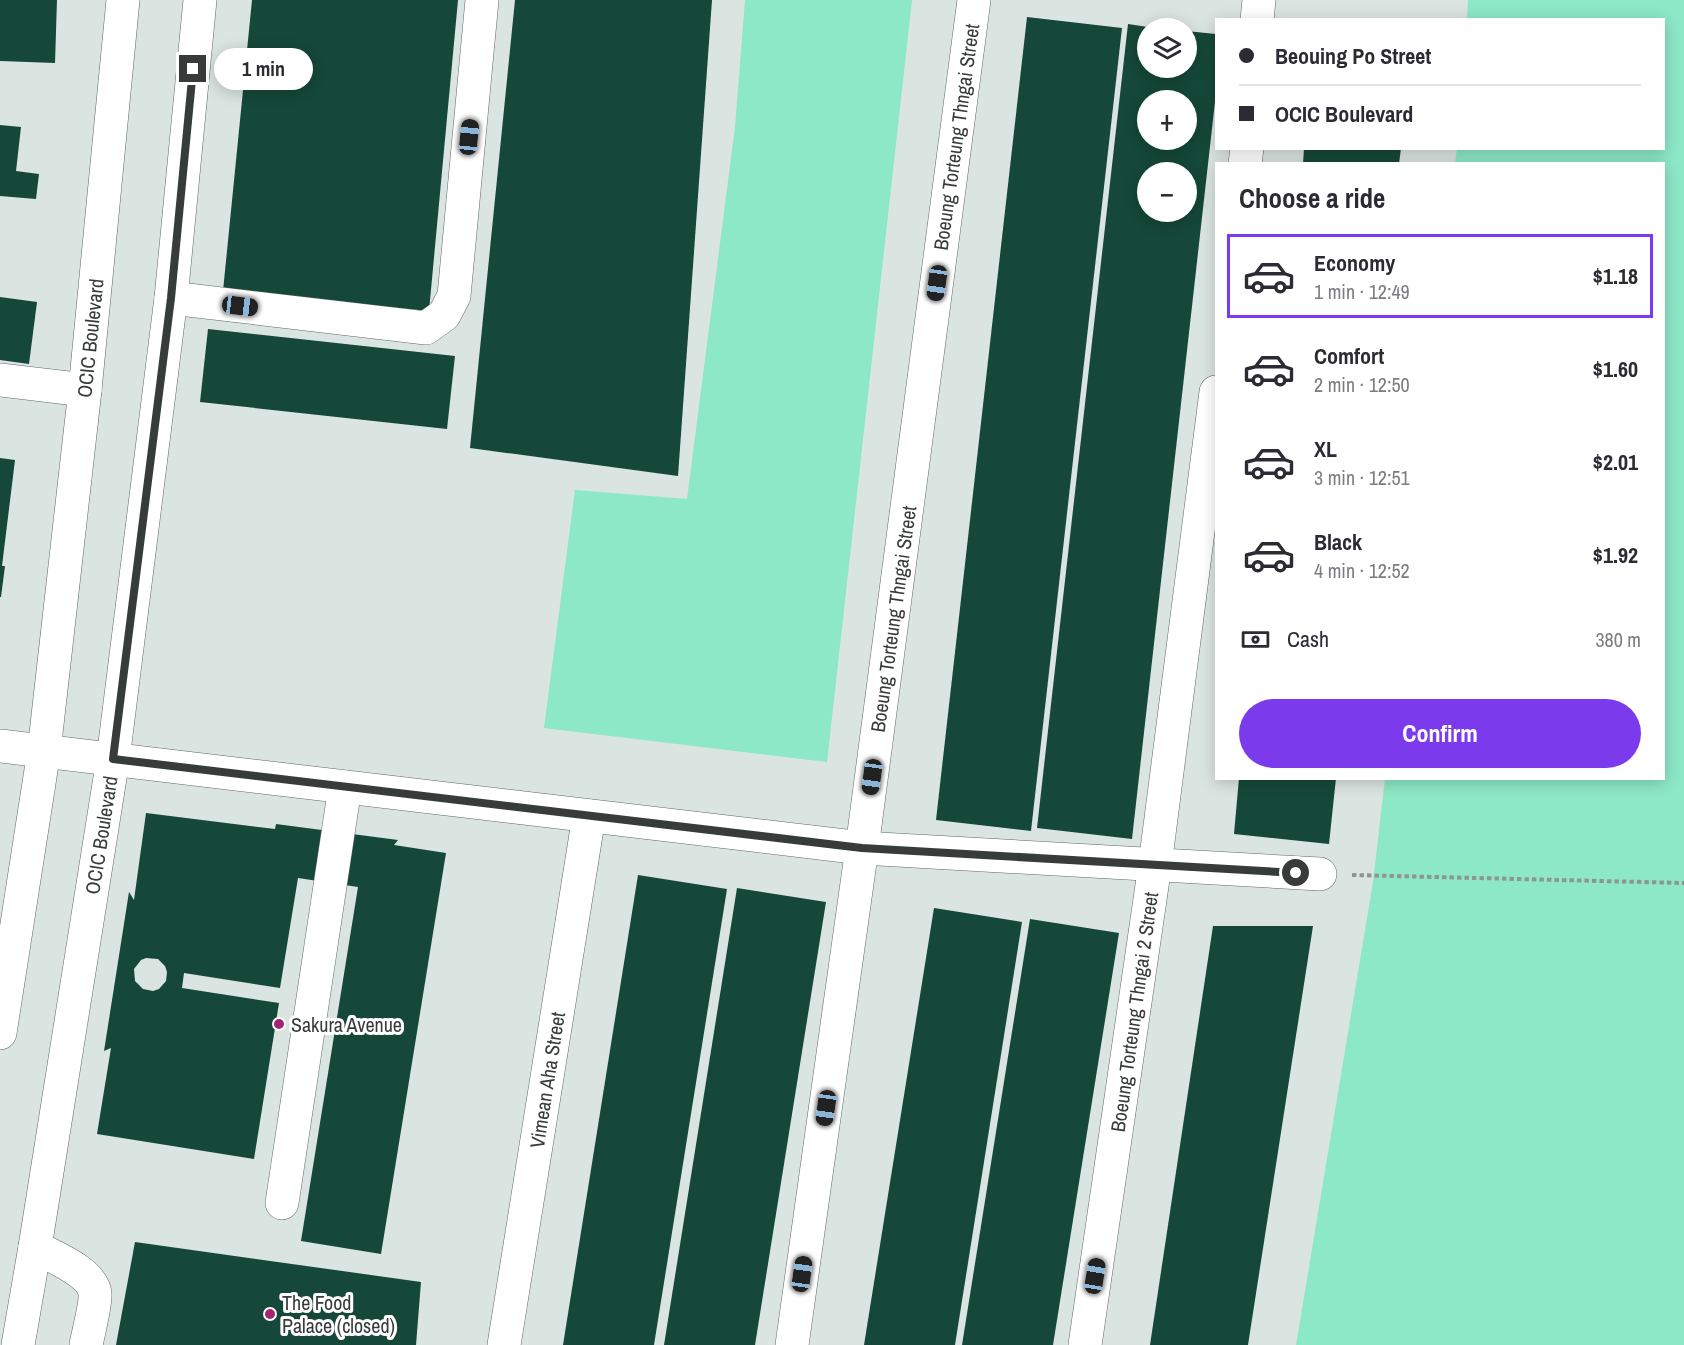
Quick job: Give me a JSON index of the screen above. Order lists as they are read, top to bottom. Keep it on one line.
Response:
{"streets":{"street":["Boeung Torteung Thngai Street","OCIC Boulevard","Boeung Torteung Thngai 2 Street","Vimean Aha Street"]},"places":["Sakura Avenue","The Food Palace (closed)"],"page":{"map_buttons":["+","−"],"banner":["Beouing Po Street","OCIC Boulevard"],"bubble":"1 min","heading":"Choose a ride","list":[{"name":"Economy","note":"1 min · 12:49","value":"$1.18"},{"name":"Comfort","note":"2 min · 12:50","value":"$1.60"},{"name":"XL","note":"3 min · 12:51","value":"$2.01"},{"name":"Black","note":"4 min · 12:52","value":"$1.92"}],"pay":["Cash","380 m"],"buttons":"Confirm"}}
